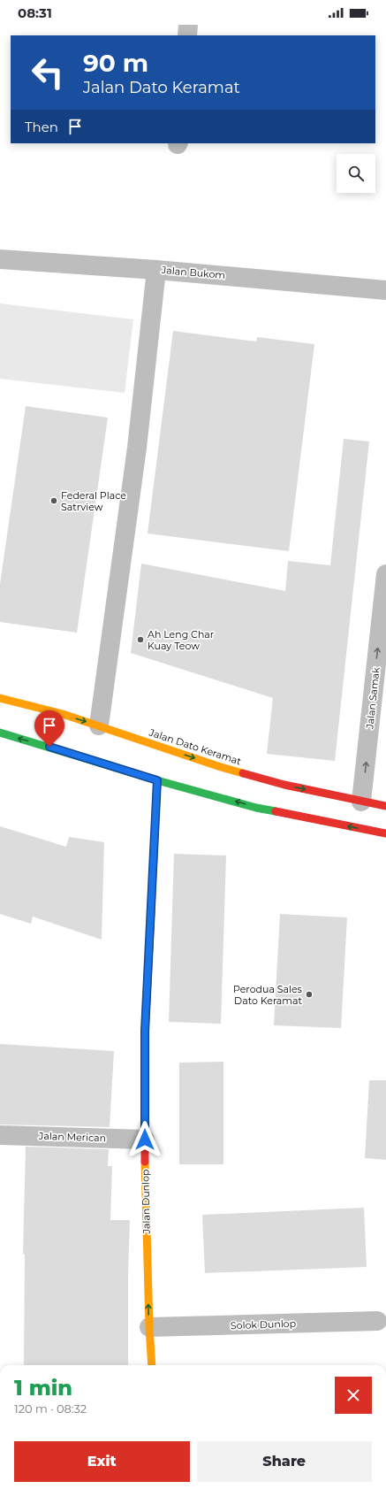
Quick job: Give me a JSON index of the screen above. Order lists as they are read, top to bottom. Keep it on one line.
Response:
{"streets":{"main road":["Jalan Dato Keramat","Jalan Dunlop"],"street":["Jalan Bukom","Jalan Samak","Jalan Merican","Solok Dunlop"]},"crossings":[["Jalan Samak","Jalan Dato Keramat"],["Jalan Merican","Jalan Dunlop"],["Jalan Dunlop","Solok Dunlop"]],"one_way":["Jalan Samak"],"places":["Federal Place Satrview","Ah Leng Char Kuay Teow","Perodua Sales Dato Keramat"],"page":{"status":"08:31","turn":["90 m","Jalan Dato Keramat"],"then":"Then","heading":["1 min","120 m · 08:32"],"buttons":["Exit","Share"]}}
